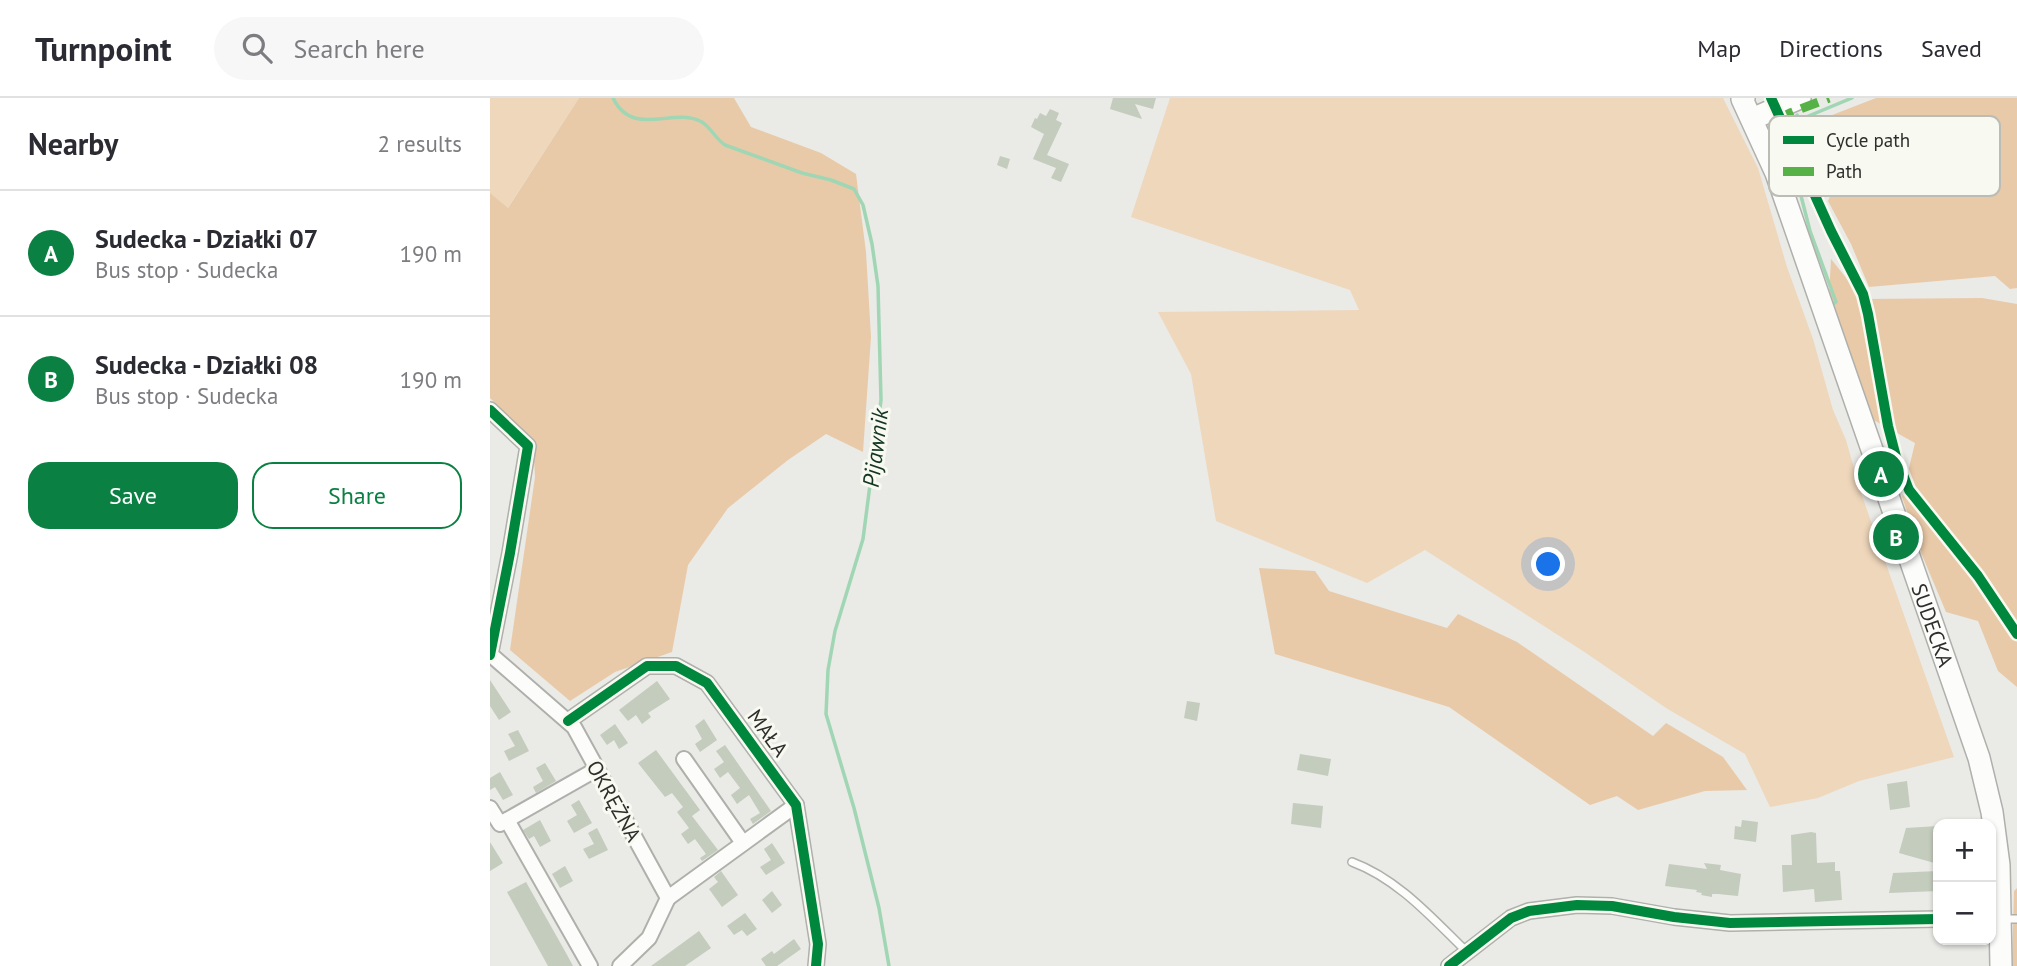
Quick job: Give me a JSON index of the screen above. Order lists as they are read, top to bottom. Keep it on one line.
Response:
{"streets":{"main road":["SUDECKA"],"street":["MAŁA","OKRĘŻNA"]},"crossings":[["MAŁA","OKRĘŻNA"]],"water":["Pijawnik"],"legend":["Cycle path","Path"],"page":{"header":"Turnpoint","search":"Search here","nav":["Map","Directions","Saved"],"heading":["Nearby","2 results"],"list":[{"mark":"A","name":"Sudecka - Działki 07","note":"Bus stop · Sudecka","value":"190 m"},{"mark":"B","name":"Sudecka - Działki 08","note":"Bus stop · Sudecka","value":"190 m"}],"buttons":["Save","Share"],"pins":["A","B"],"map_buttons":["+","−"]}}
